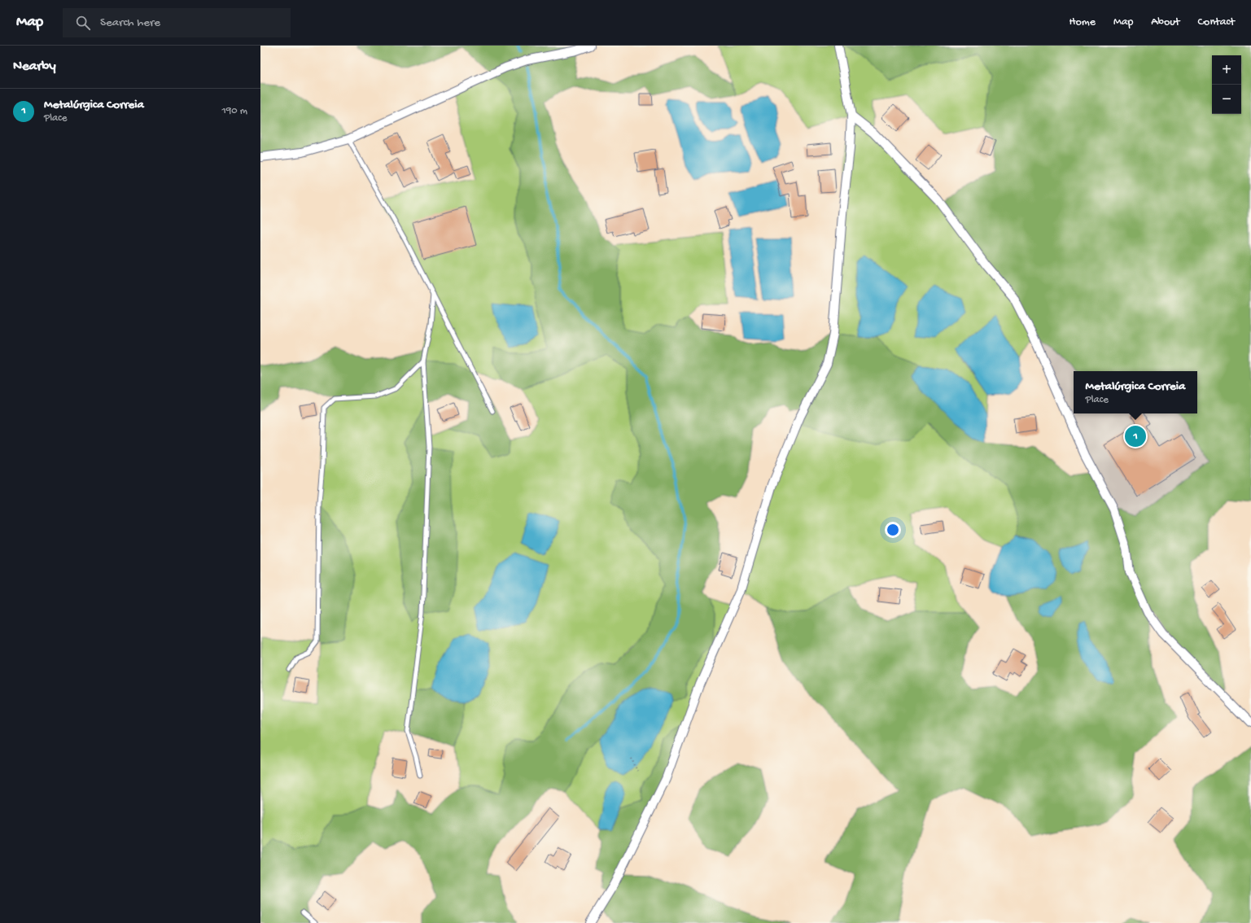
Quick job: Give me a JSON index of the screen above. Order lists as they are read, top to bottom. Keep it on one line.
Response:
{"page":{"header":"Map","search":"Search here","nav":["Home","Map","About","Contact"],"heading":"Nearby","map_buttons":["+","−"],"list":[{"mark":"1","name":"Metalúrgica Correia","note":"Place","value":"190 m"}],"popup":["Metalúrgica Correia","Place"],"pins":"1"}}
